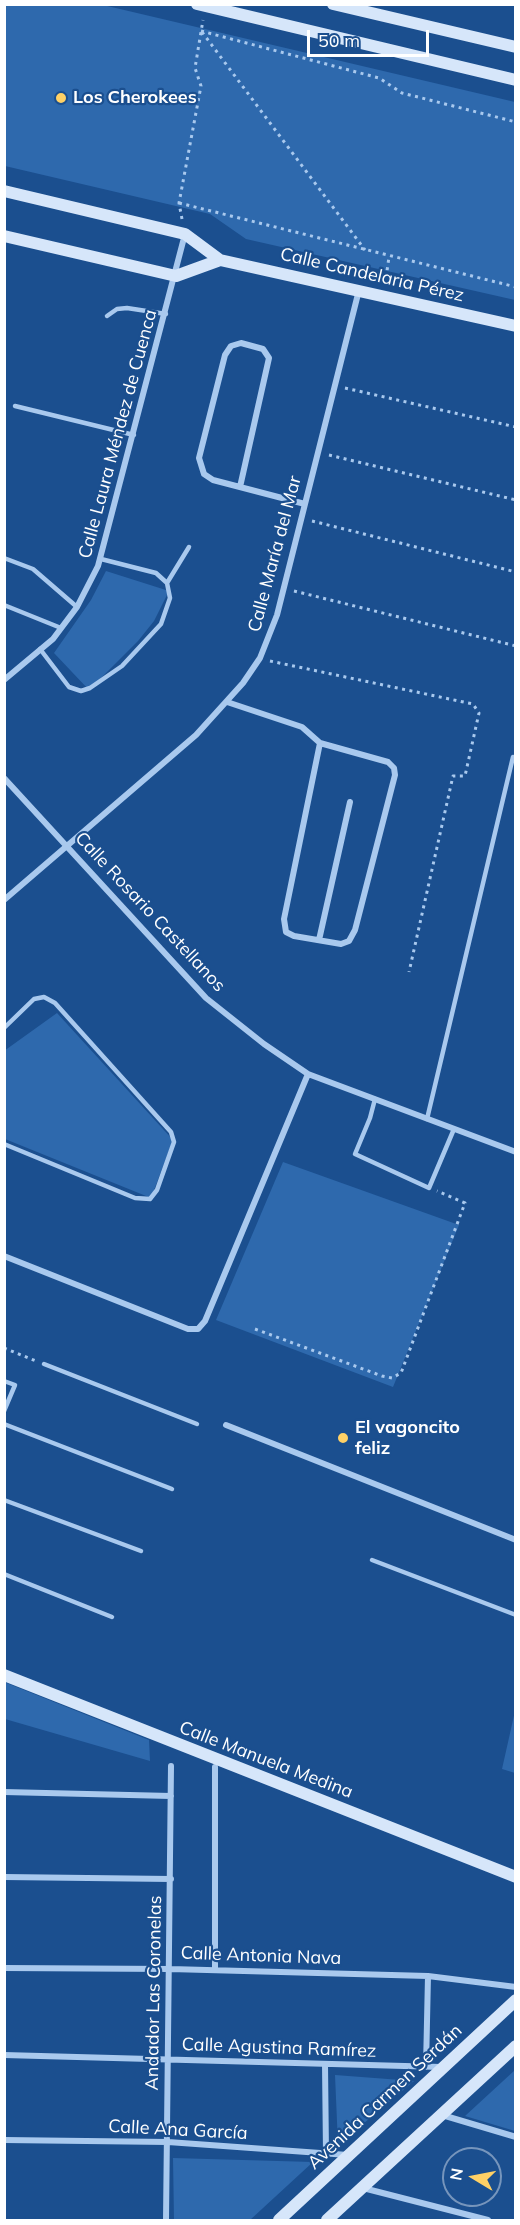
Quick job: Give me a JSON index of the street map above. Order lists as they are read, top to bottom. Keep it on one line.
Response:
{"streets":{"street":["Calle Candelaria Pérez","Calle Laura Méndez de Cuenca","Calle María del Mar","Calle Rosario Castellanos","Calle Manuela Medina","Calle Antonia Nava","Andador Las Coronelas","Calle Agustina Ramírez","Avenida Carmen Serdán","Calle Ana García"]},"crossings":[["Calle Candelaria Pérez","Calle Laura Méndez de Cuenca"],["Calle Candelaria Pérez","Calle María del Mar"],["Calle María del Mar","Calle Rosario Castellanos"],["Calle Antonia Nava","Andador Las Coronelas"],["Andador Las Coronelas","Calle Agustina Ramírez"],["Andador Las Coronelas","Calle Ana García"],["Calle Agustina Ramírez","Avenida Carmen Serdán"],["Avenida Carmen Serdán","Calle Ana García"]],"places":["Los Cherokees","El vagoncito feliz"],"scale_bar":"50 m","north":"left"}
